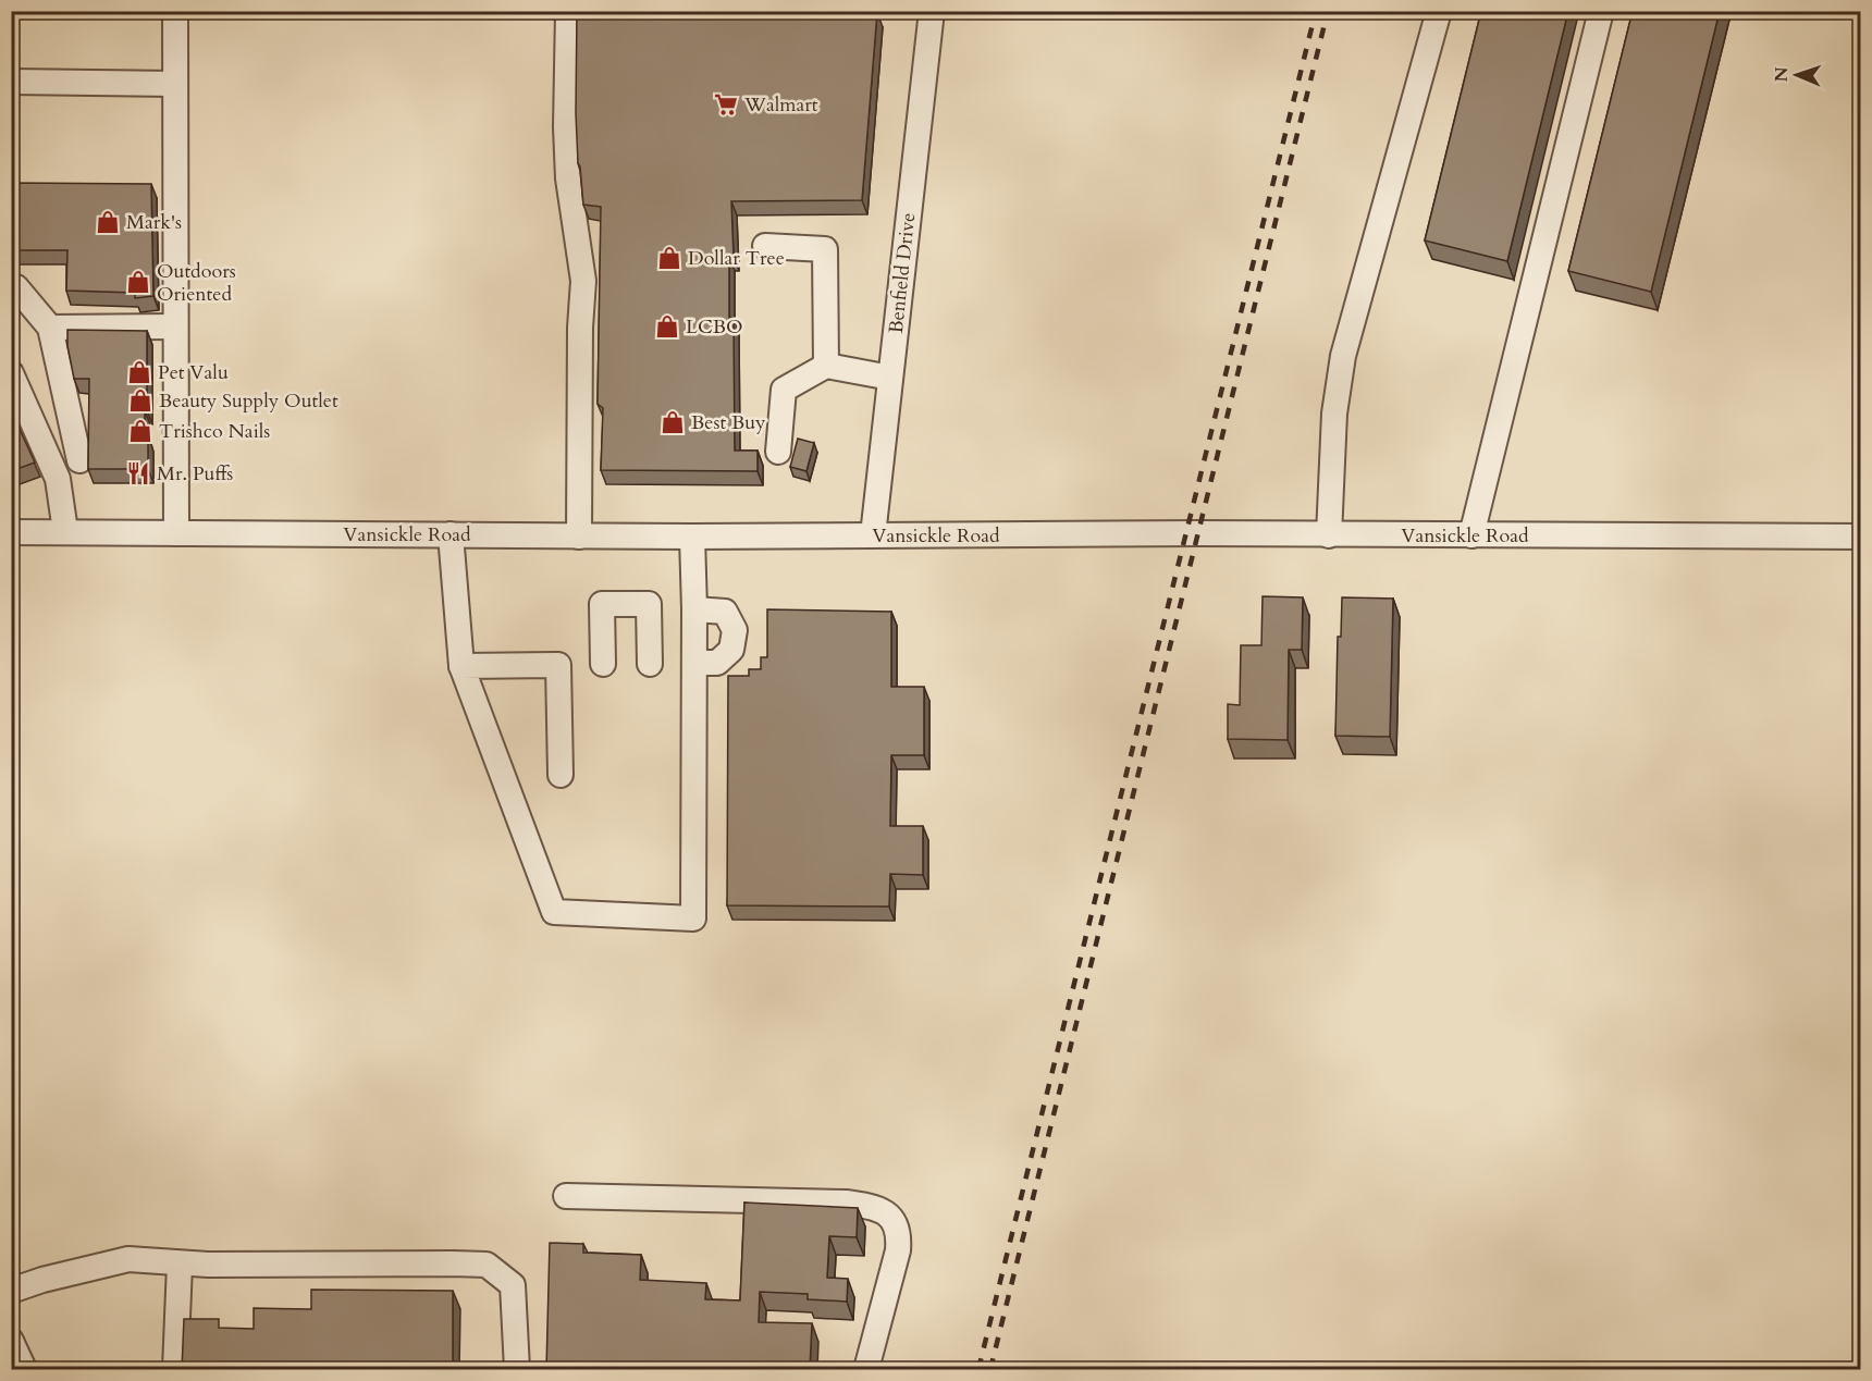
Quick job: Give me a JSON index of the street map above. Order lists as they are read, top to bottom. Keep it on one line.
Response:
{"streets":{"street":["Benfield Drive","Vansickle Road"]},"crossings":[["Benfield Drive","Vansickle Road"]],"places":{"supermarket":["Walmart"],"shop":["Mark's","Dollar Tree","Outdoors Oriented","LCBO","Pet Valu","Beauty Supply Outlet","Best Buy","Trishco Nails"],"restaurant":["Mr. Puffs"]},"north":"left"}
